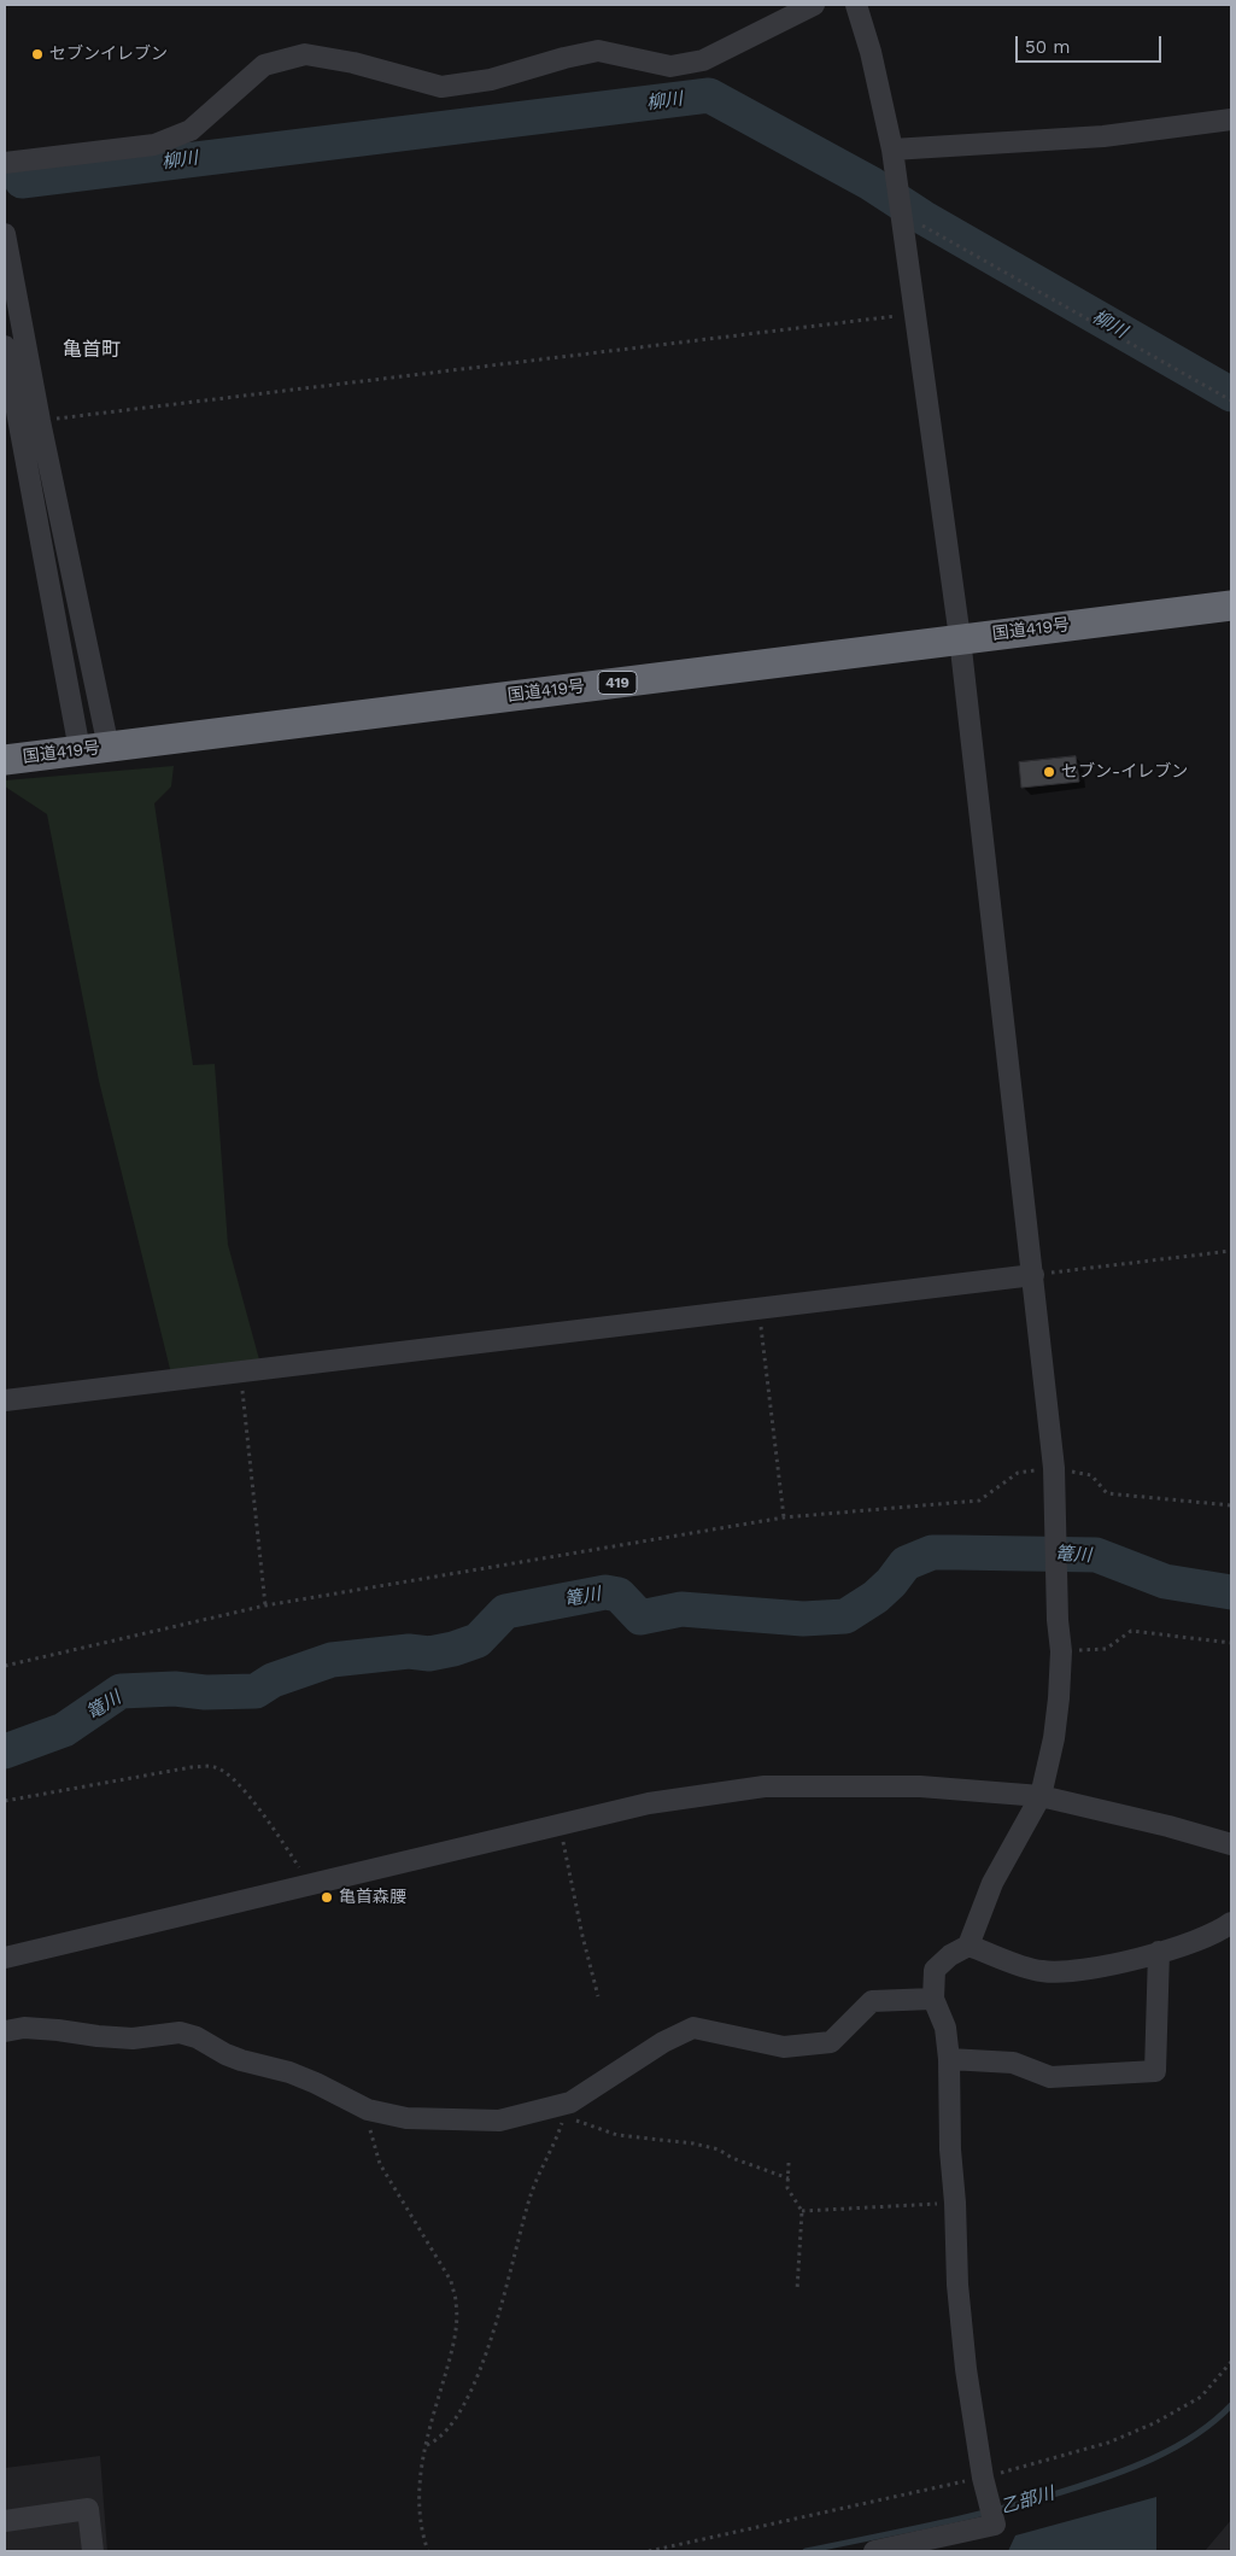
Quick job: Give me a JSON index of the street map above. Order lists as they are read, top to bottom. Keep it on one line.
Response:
{"streets":{"highway":["国道419号","419"]},"districts":["亀首町"],"water":["柳川","篭川","乙部川"],"places":["セブンイレブン","セブン-イレブン","亀首森腰"],"scale_bar":"50 m"}
